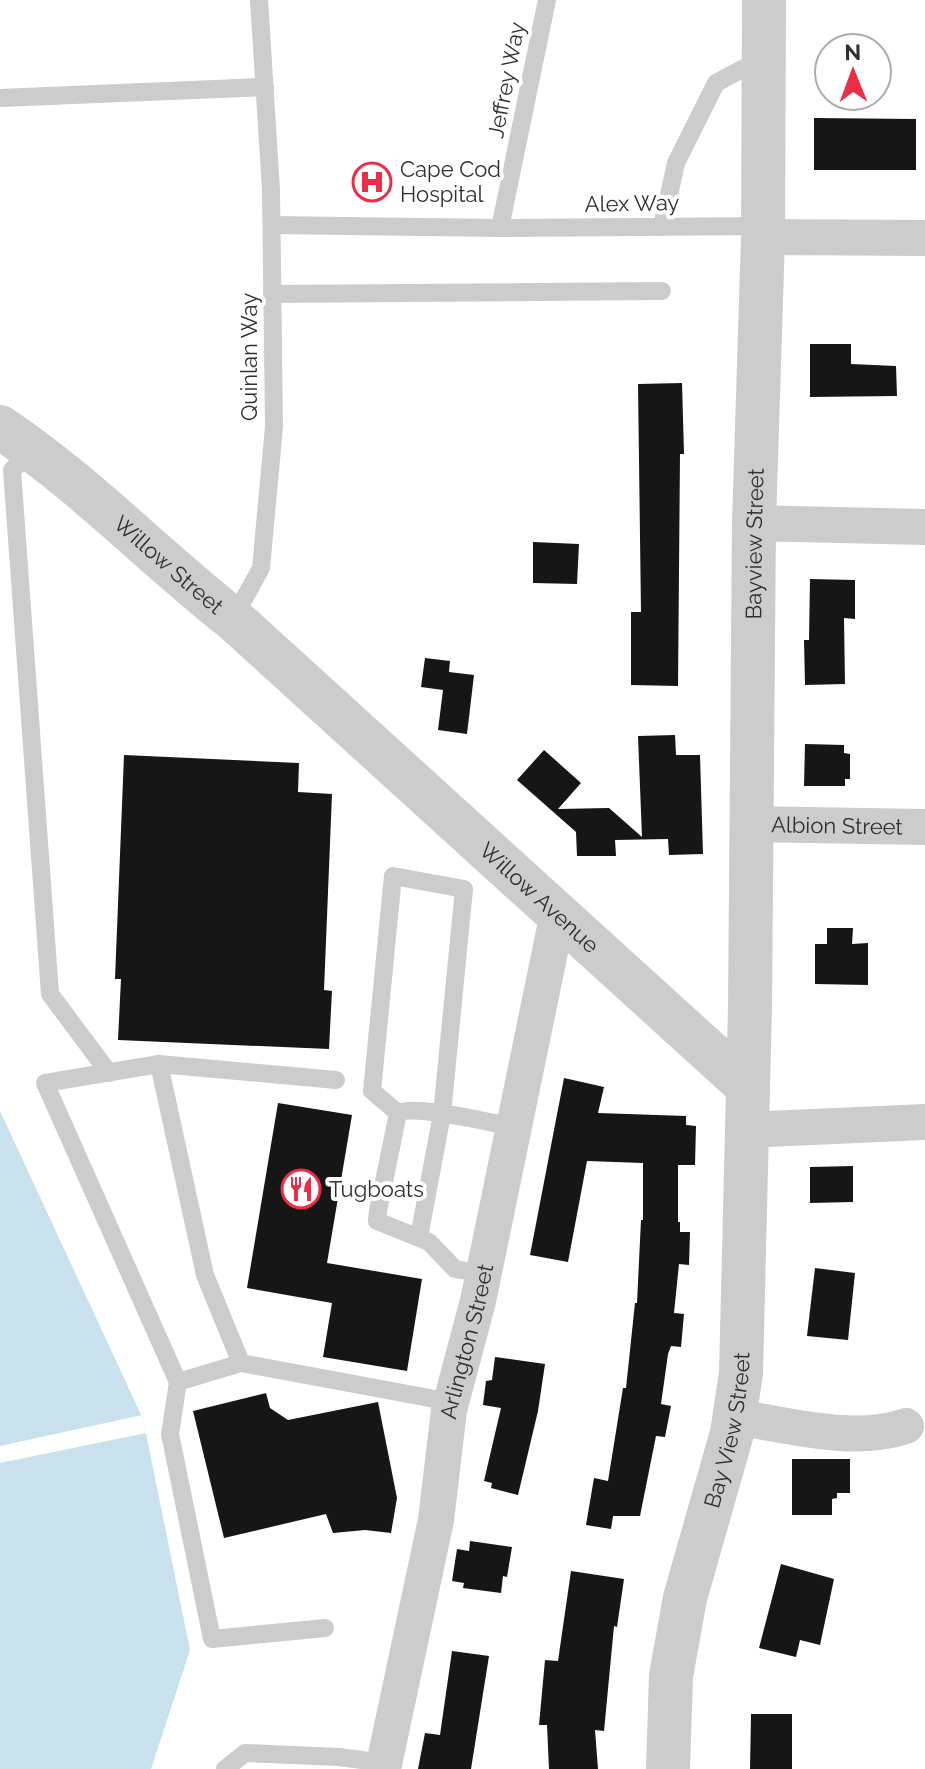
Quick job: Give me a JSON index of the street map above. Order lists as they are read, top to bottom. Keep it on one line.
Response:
{"streets":{"street":["Bayview Street","Willow Street","Albion Street","Willow Avenue","Arlington Street","Bay View Street"],"lane":["Jeffrey Way","Alex Way","Quinlan Way"]},"crossings":[["Jeffrey Way","Alex Way"],["Alex Way","Bayview Street"],["Quinlan Way","Willow Street"],["Bayview Street","Albion Street"],["Bayview Street","Willow Avenue"],["Bayview Street","Bay View Street"],["Willow Street","Willow Avenue"],["Willow Avenue","Arlington Street"],["Willow Avenue","Bay View Street"]],"places":{"hospital":["Cape Cod Hospital"],"restaurant":["Tugboats"]},"north":"top"}
